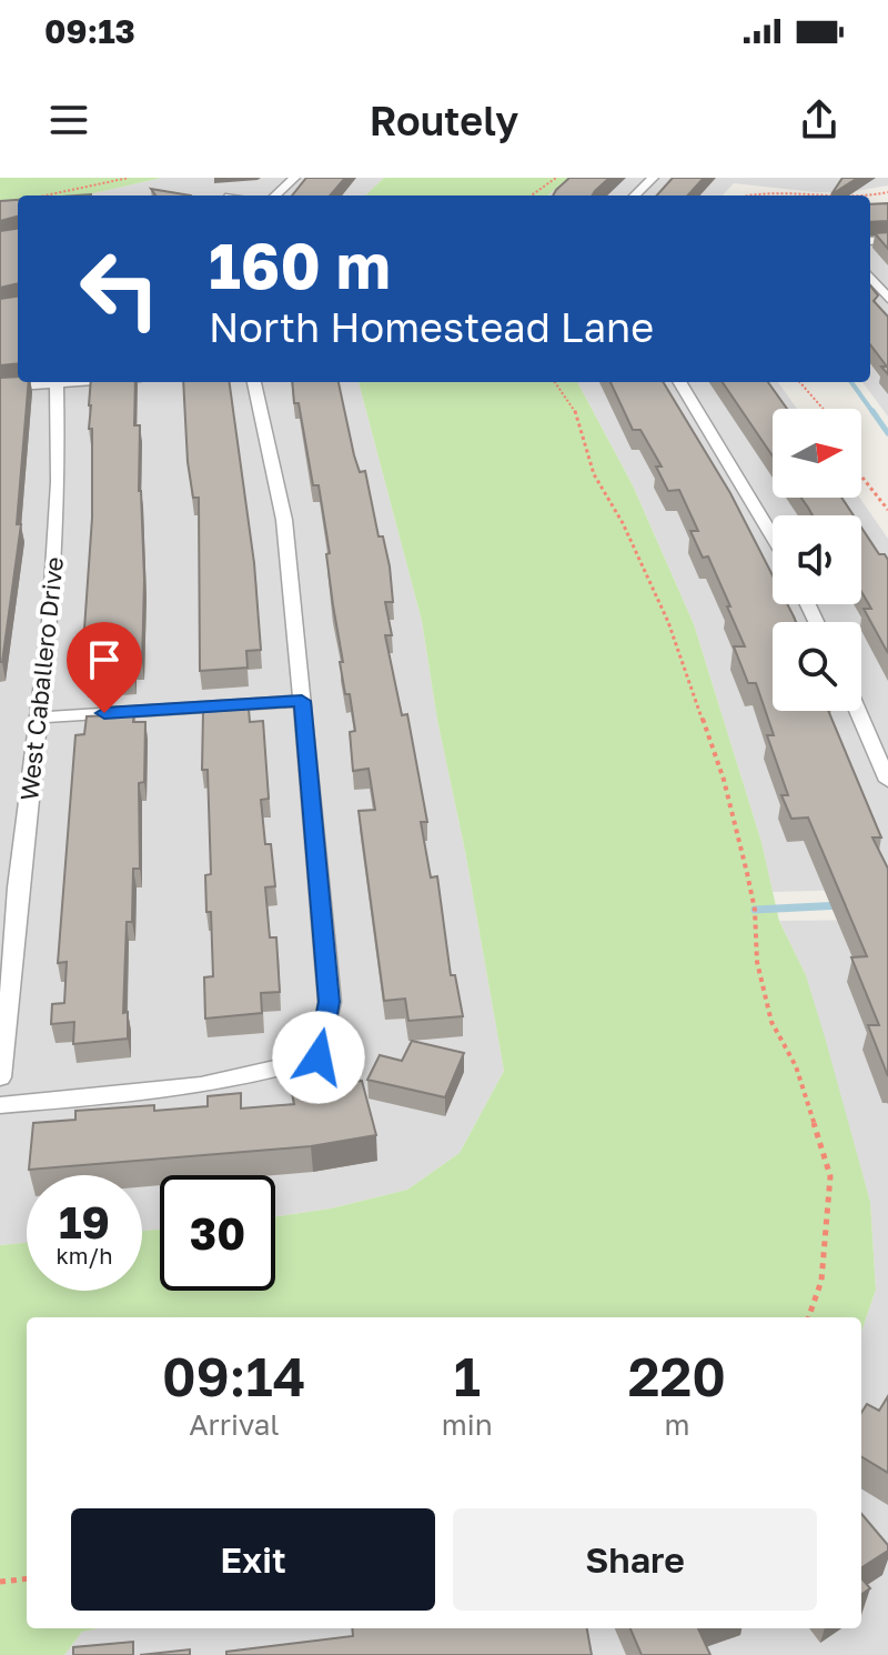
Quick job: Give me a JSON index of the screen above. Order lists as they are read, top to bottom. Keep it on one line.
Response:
{"streets":{"street":["West Caballero Drive"]},"north":"right","page":{"status":"09:13","header":"Routely","turn":["160 m","North Homestead Lane"],"speed":"19 km/h","limit":"30","eta":["09:14","Arrival","1","min","220","m"],"buttons":["Exit","Share"]}}
